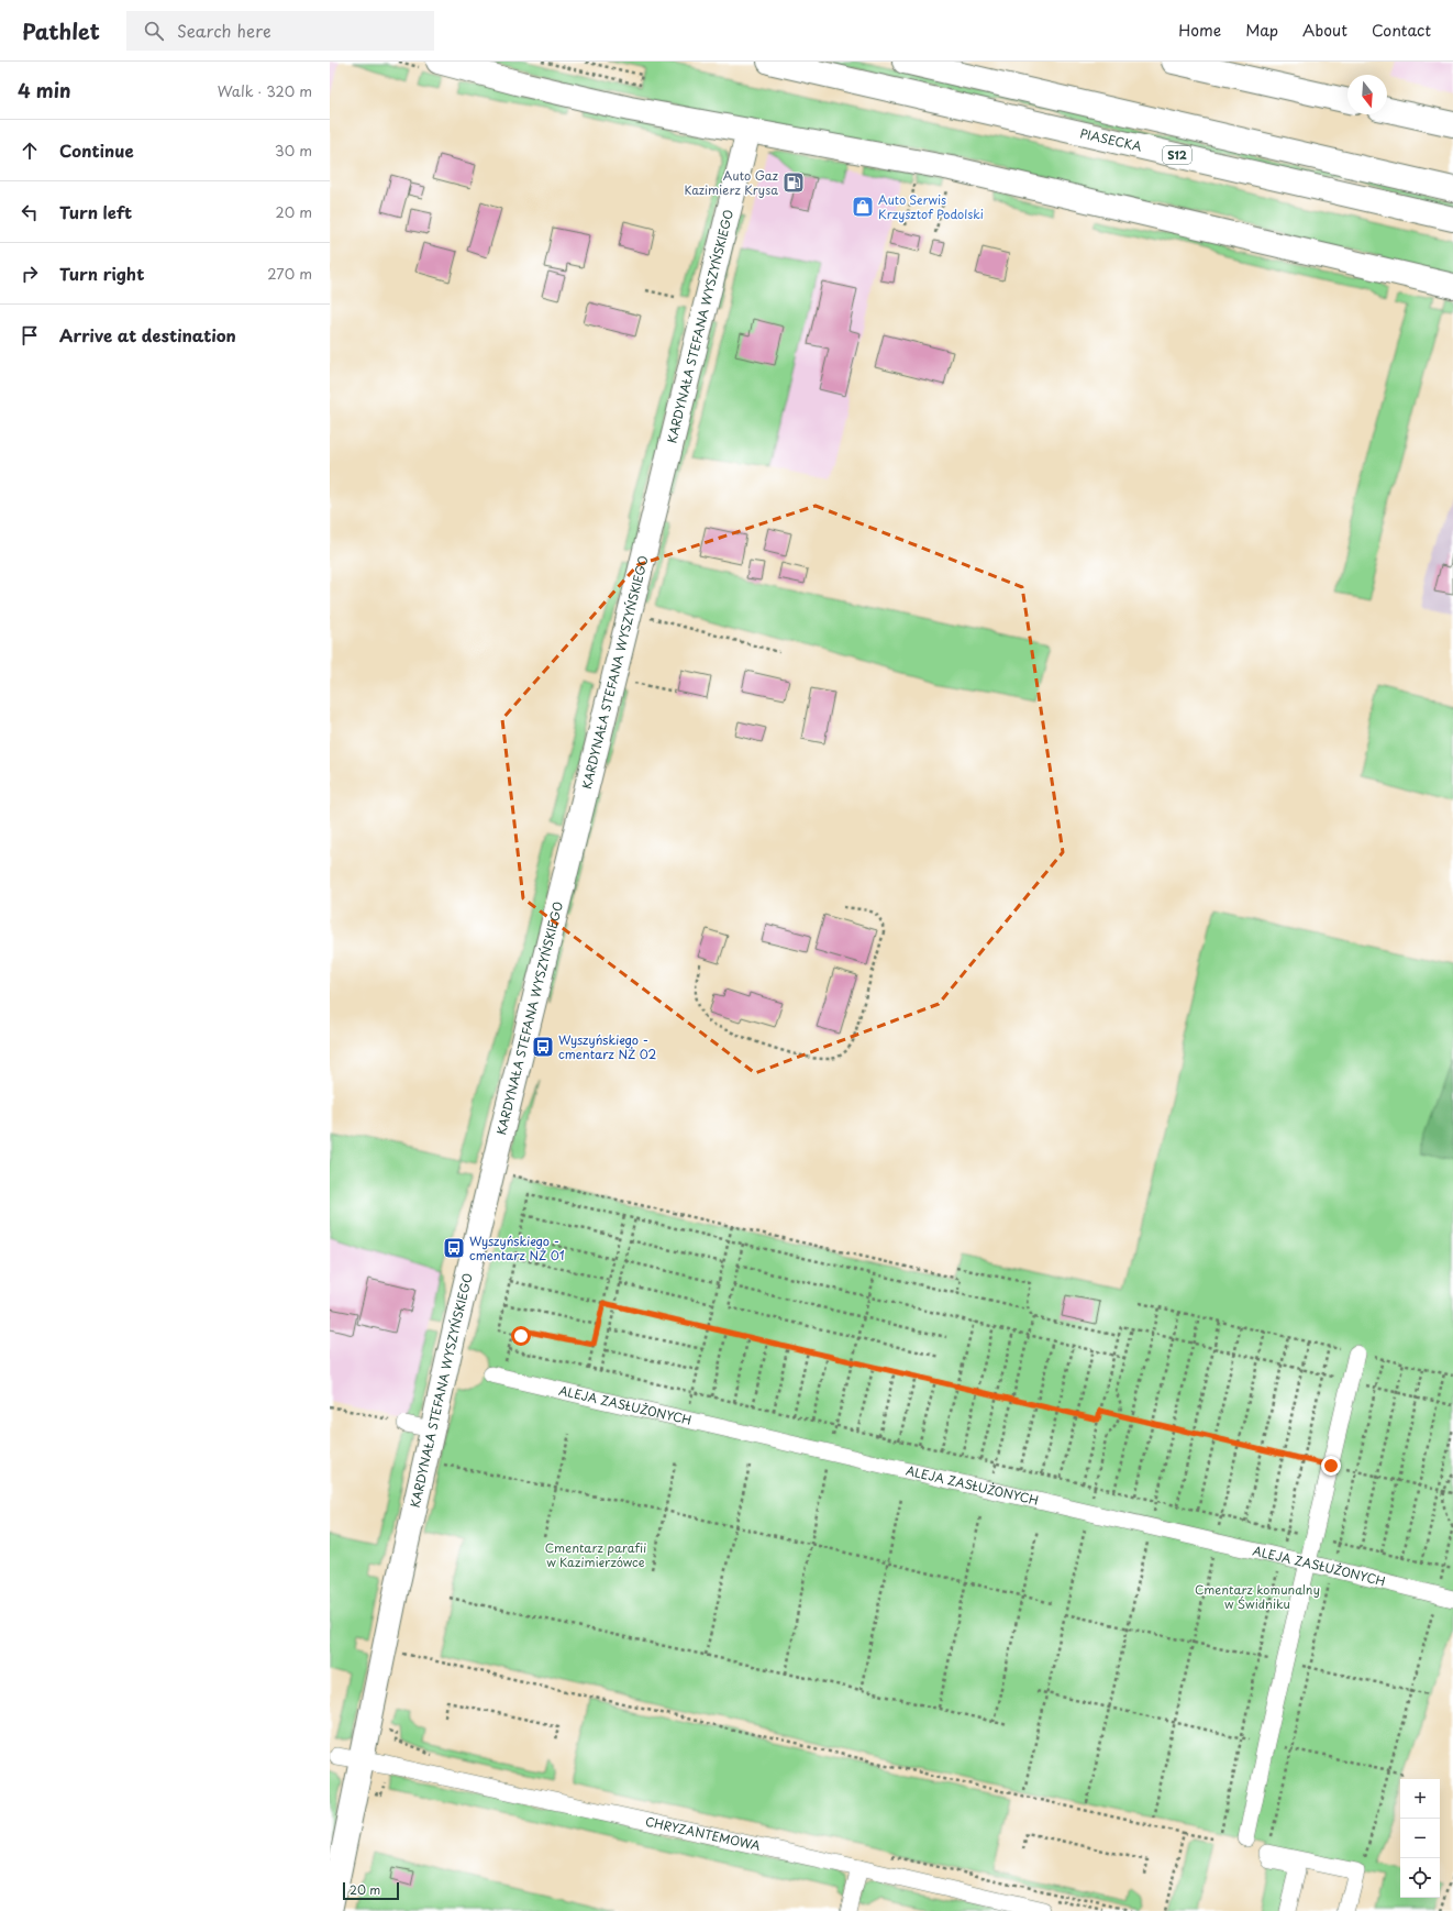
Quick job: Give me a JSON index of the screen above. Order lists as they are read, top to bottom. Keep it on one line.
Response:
{"streets":{"main road":["PIASECKA","S12","KARDYNAŁA STEFANA WYSZYŃSKIEGO"],"street":["ALEJA ZASŁUŻONYCH","CHRYZANTEMOWA"]},"crossings":[["KARDYNAŁA STEFANA WYSZYŃSKIEGO","CHRYZANTEMOWA"]],"parks":["Cmentarz parafii w Kazimierzówce","Cmentarz komunalny w Świdniku"],"places":{"fuel station":["Auto Gaz Kazimierz Krysa"],"shop":["Auto Serwis Krzysztof Podolski"],"bus stop":["Wyszyńskiego - cmentarz NŻ 02","Wyszyńskiego - cmentarz NŻ 01"]},"scale_bar":"20 m","north":"bottom","page":{"header":"Pathlet","search":"Search here","nav":["Home","Map","About","Contact"],"heading":["4 min","Walk · 320 m"],"list":[["Continue","30 m"],["Turn left","20 m"],["Turn right","270 m"],"Arrive at destination"],"map_buttons":["+","−"],"scale":"20 m"}}
